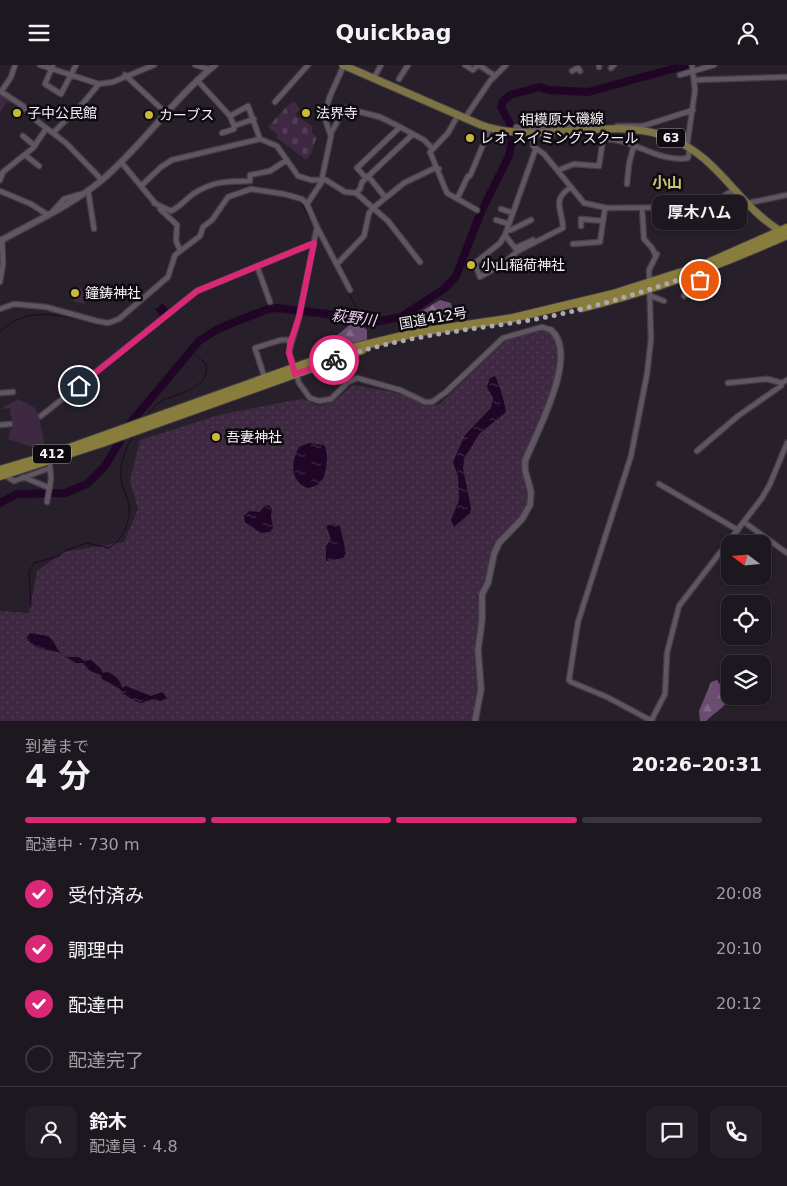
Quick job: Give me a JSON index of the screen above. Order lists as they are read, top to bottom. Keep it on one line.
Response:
{"streets":{"highway":["国道412号","412"],"main road":["相模原大磯線","63"]},"crossings":[["相模原大磯線","国道412号"]],"districts":["小山"],"water":["萩野川"],"places":["子中公民館","法界寺","カーブス","レオ スイミングスクール","小山稲荷神社","厚木ハム","鐘鋳神社","吾妻神社"],"north":"left","page":{"header":"Quickbag","bubble":"厚木ハム","heading":["4 分","到着まで","20:26–20:31"],"panel":["鈴木","配達員 · 4.8"],"bar":"配達中 · 730 m","list":[["受付済み","20:08"],["調理中","20:10"],["配達中","20:12"],"配達完了"]}}
